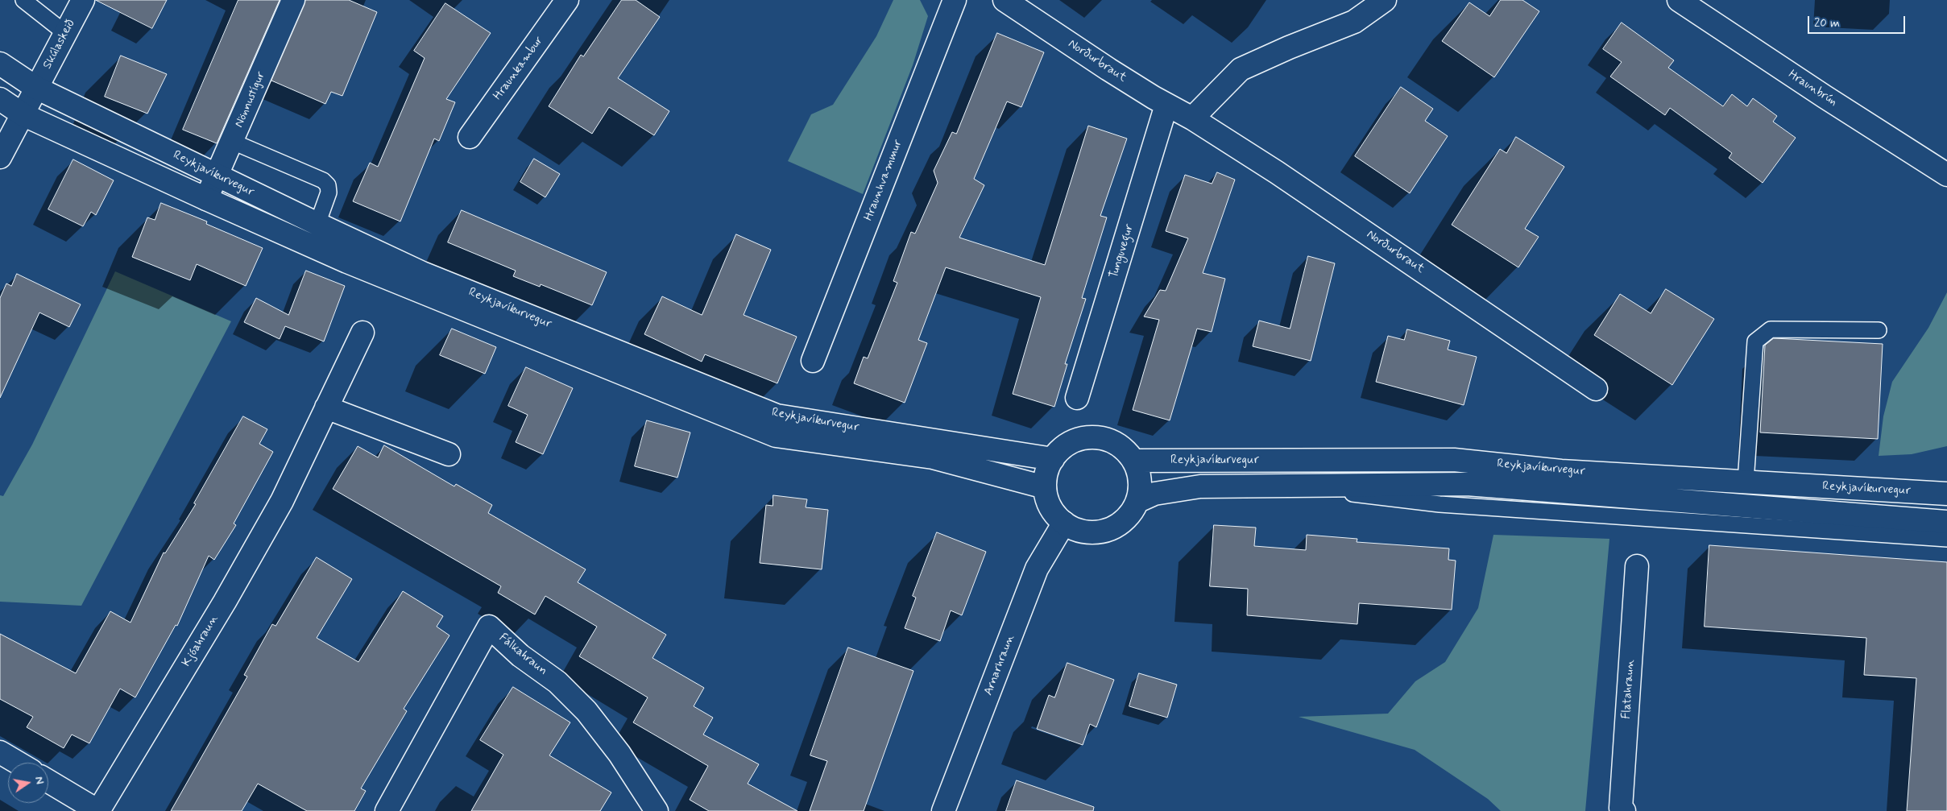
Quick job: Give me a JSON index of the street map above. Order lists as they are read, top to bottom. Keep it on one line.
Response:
{"streets":{"street":["Skúlaskeið","Norðurbraut","Hraunkambur","Hraunbrún","Nönnustígur","Reykjavíkurvegur","Hraunhvammur","Tunguvegur","Kjóahraun","Fálkahraun","Arnarhraun","Flatahraun"]},"crossings":[["Skúlaskeið","Reykjavíkurvegur"],["Norðurbraut","Tunguvegur"],["Nönnustígur","Reykjavíkurvegur"],["Reykjavíkurvegur","Arnarhraun"]],"scale_bar":"20 m","north":"right"}
